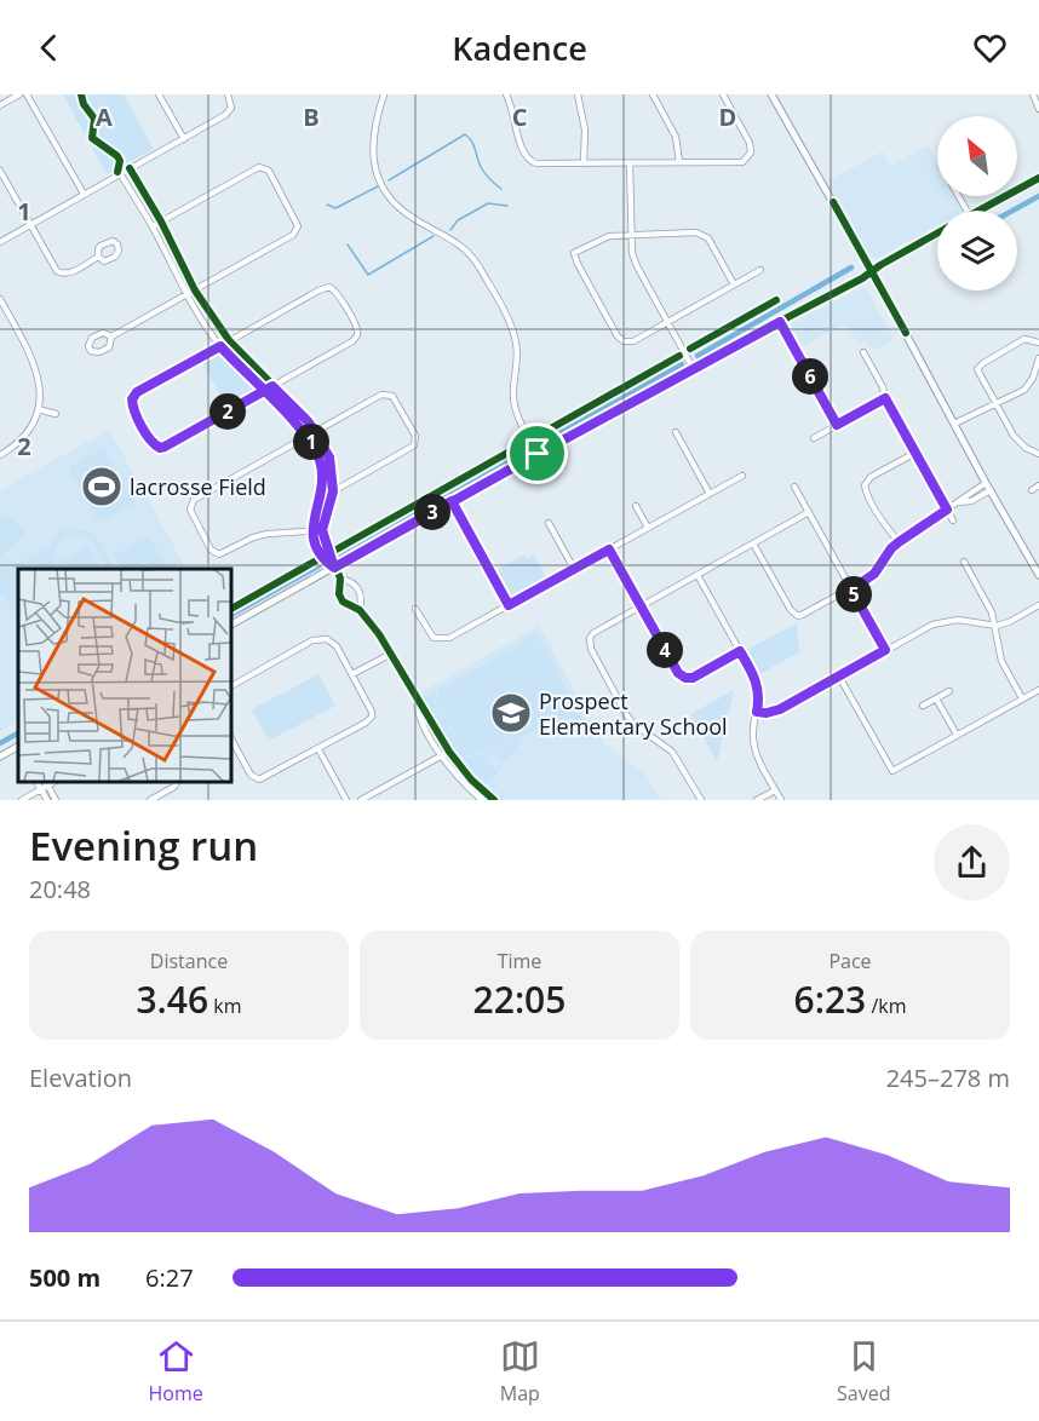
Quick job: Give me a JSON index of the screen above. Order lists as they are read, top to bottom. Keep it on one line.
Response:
{"places":{"sports":["lacrosse Field"],"school or university":["Prospect Elementary School"]},"north":"top left","page":{"header":"Kadence","pins":["6","2","1","3","5","4"],"heading":["Evening run","20:48"],"stats":[["Distance","3.46 km"],["Time","22:05"],["Pace","6:23 /km"]],"chart":["Elevation","245–278 m"],"list":[{"name":"500 m","note":"6:27"}],"tabs":["Home","Map","Saved"]},"grid":{"columns":["A","B","C","D"],"rows":["1","2"]}}
